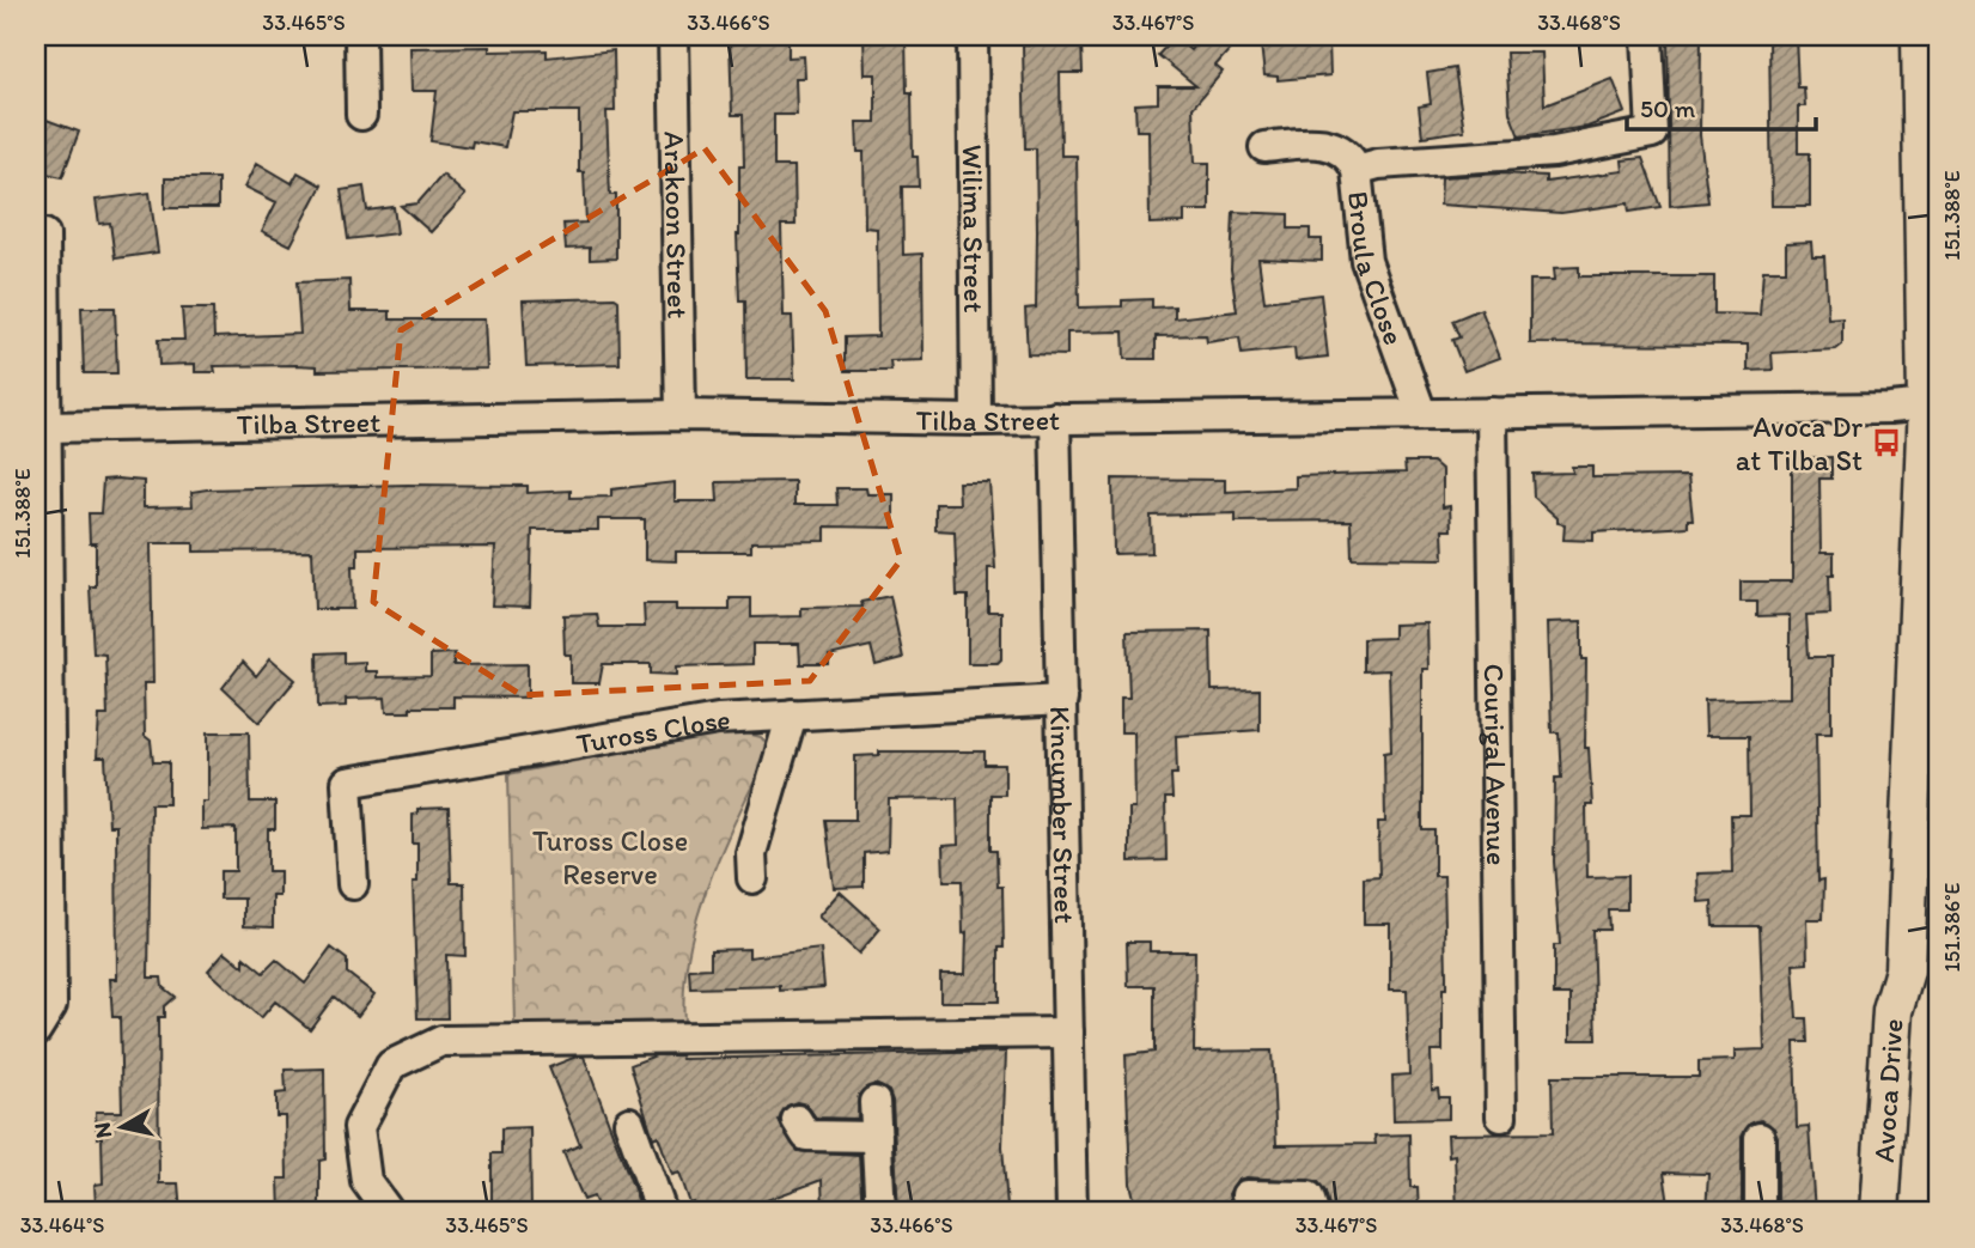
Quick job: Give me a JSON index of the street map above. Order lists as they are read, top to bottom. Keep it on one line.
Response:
{"streets":{"main road":["Avoca Drive"],"street":["Arakoon Street","Wilima Street","Broula Close","Tilba Street","Tuross Close","Courigal Avenue","Kincumber Street"]},"crossings":[["Arakoon Street","Tilba Street"],["Wilima Street","Tilba Street"],["Broula Close","Tilba Street"],["Tilba Street","Courigal Avenue"],["Tilba Street","Kincumber Street"],["Tilba Street","Avoca Drive"],["Tuross Close","Kincumber Street"]],"parks":["Tuross Close Reserve"],"places":{"bus stop":["Avoca Dr at Tilba St"]},"scale_bar":"50 m","north":"left","coordinates":["33.465°S","33.466°S","33.467°S","33.468°S","151.388°E","151.386°E","33.464°S"]}
